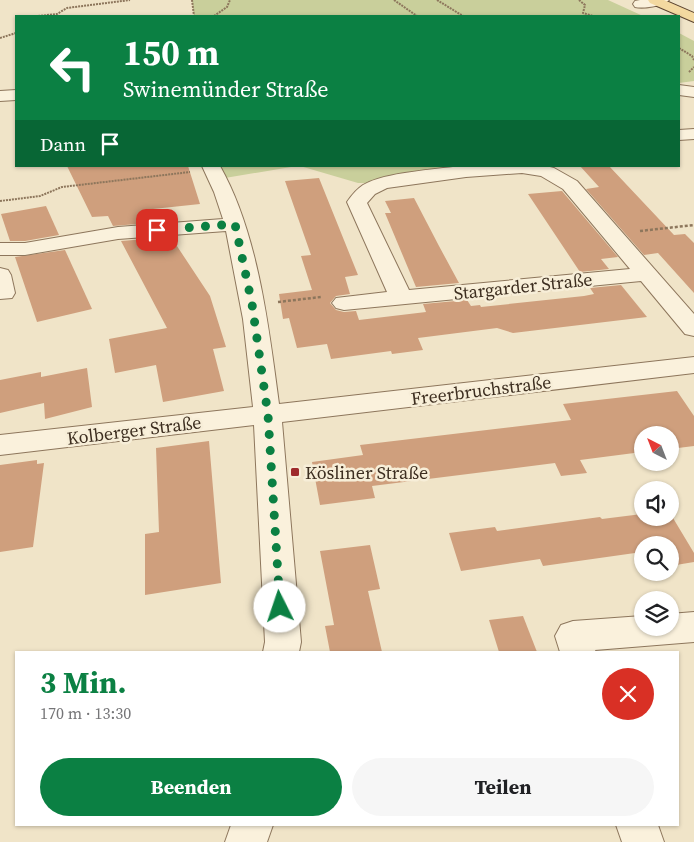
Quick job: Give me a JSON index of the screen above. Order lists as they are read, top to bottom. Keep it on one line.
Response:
{"streets":{"street":["Stargarder Straße","Freerbruchstraße","Kolberger Straße"]},"crossings":[["Freerbruchstraße","Kolberger Straße"]],"places":{"transit":["Kösliner Straße"]},"north":"top left","page":{"turn":["150 m","Swinemünder Straße"],"then":"Dann","heading":["3 Min.","170 m · 13:30"],"buttons":["Beenden","Teilen"]}}
